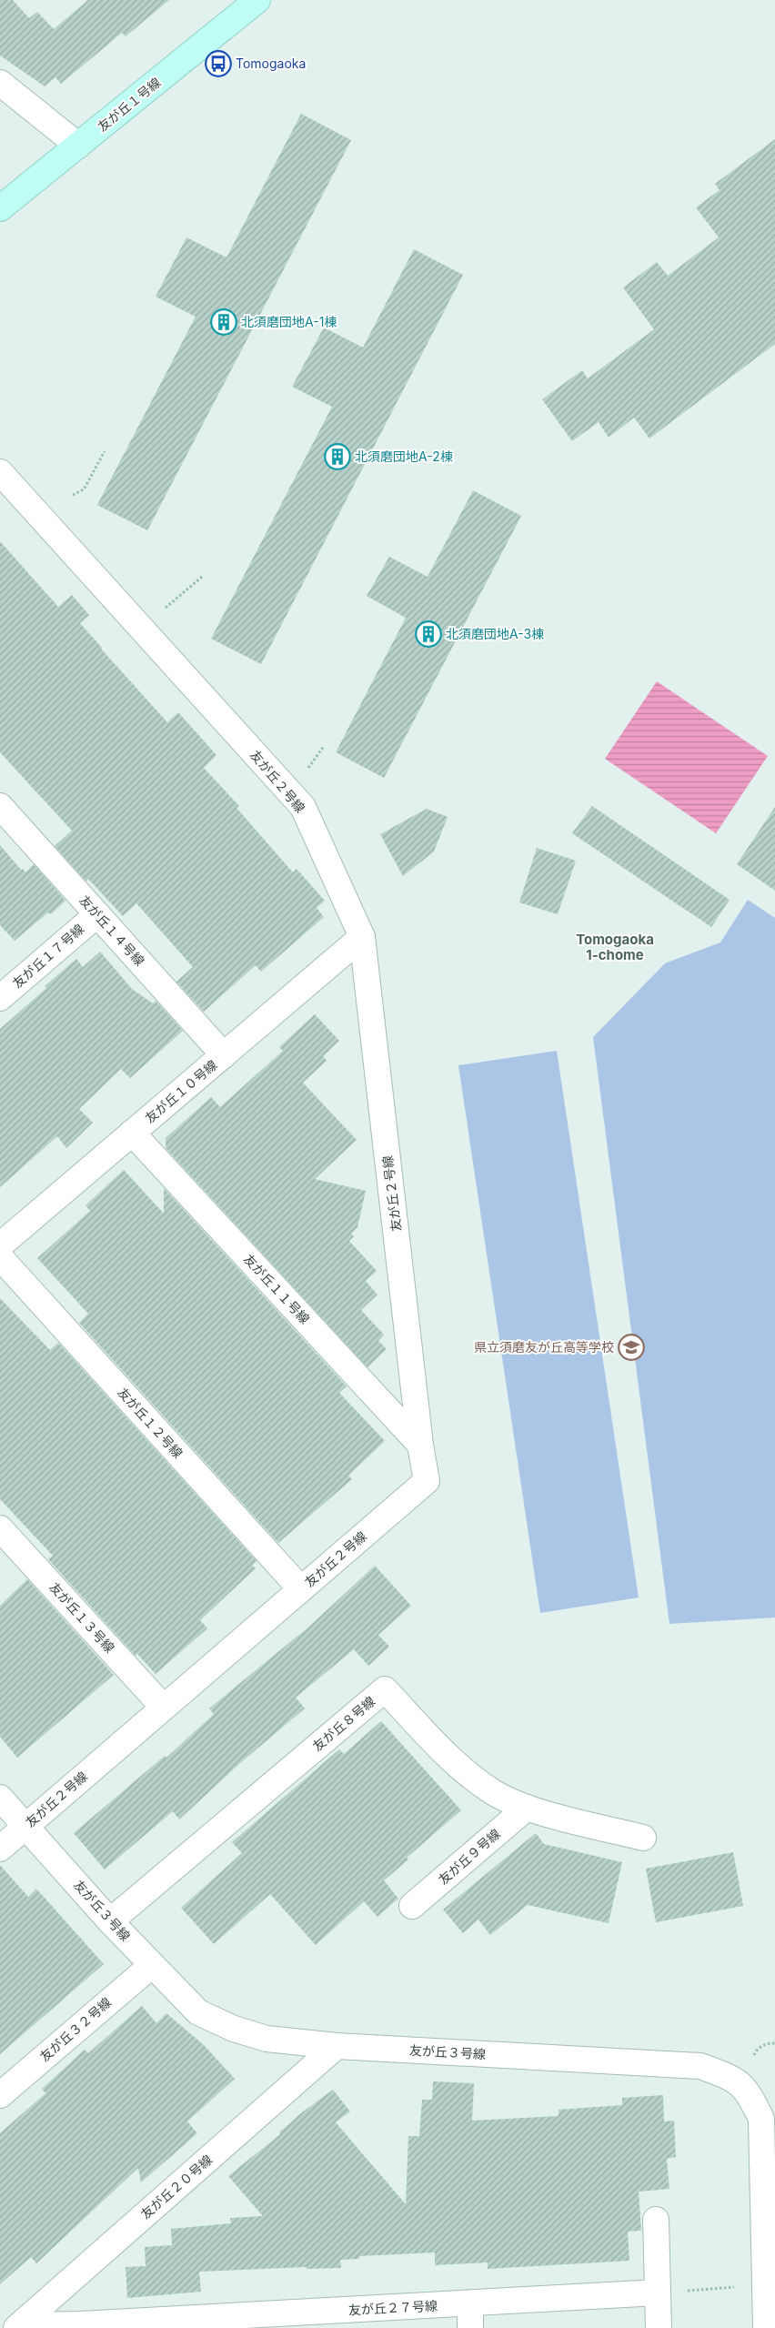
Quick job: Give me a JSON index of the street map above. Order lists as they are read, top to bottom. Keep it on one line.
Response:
{"streets":{"street":["友が丘１号線","友が丘２号線","友が丘１４号線","友が丘１７号線","友が丘１０号線","友が丘１１号線","友が丘１２号線","友が丘１３号線","友が丘８号線","友が丘９号線","友が丘３号線","友が丘３２号線","友が丘２０号線","友が丘２７号線"]},"crossings":[["友が丘２号線","友が丘１０号線"],["友が丘２号線","友が丘１１号線"],["友が丘２号線","友が丘１２号線"],["友が丘２号線","友が丘１３号線"],["友が丘２号線","友が丘３号線"],["友が丘１４号線","友が丘１７号線"],["友が丘１４号線","友が丘１０号線"],["友が丘１０号線","友が丘１１号線"],["友が丘８号線","友が丘９号線"],["友が丘８号線","友が丘３号線"],["友が丘３号線","友が丘３２号線"],["友が丘３号線","友が丘２０号線"],["友が丘２０号線","友が丘２７号線"]],"districts":["Tomogaoka 1-chome"],"places":{"bus stop":["Tomogaoka"],"building":["北須磨団地A-1棟","北須磨団地A-2棟","北須磨団地A-3棟"],"school or university":["県立須磨友が丘高等学校"]}}
